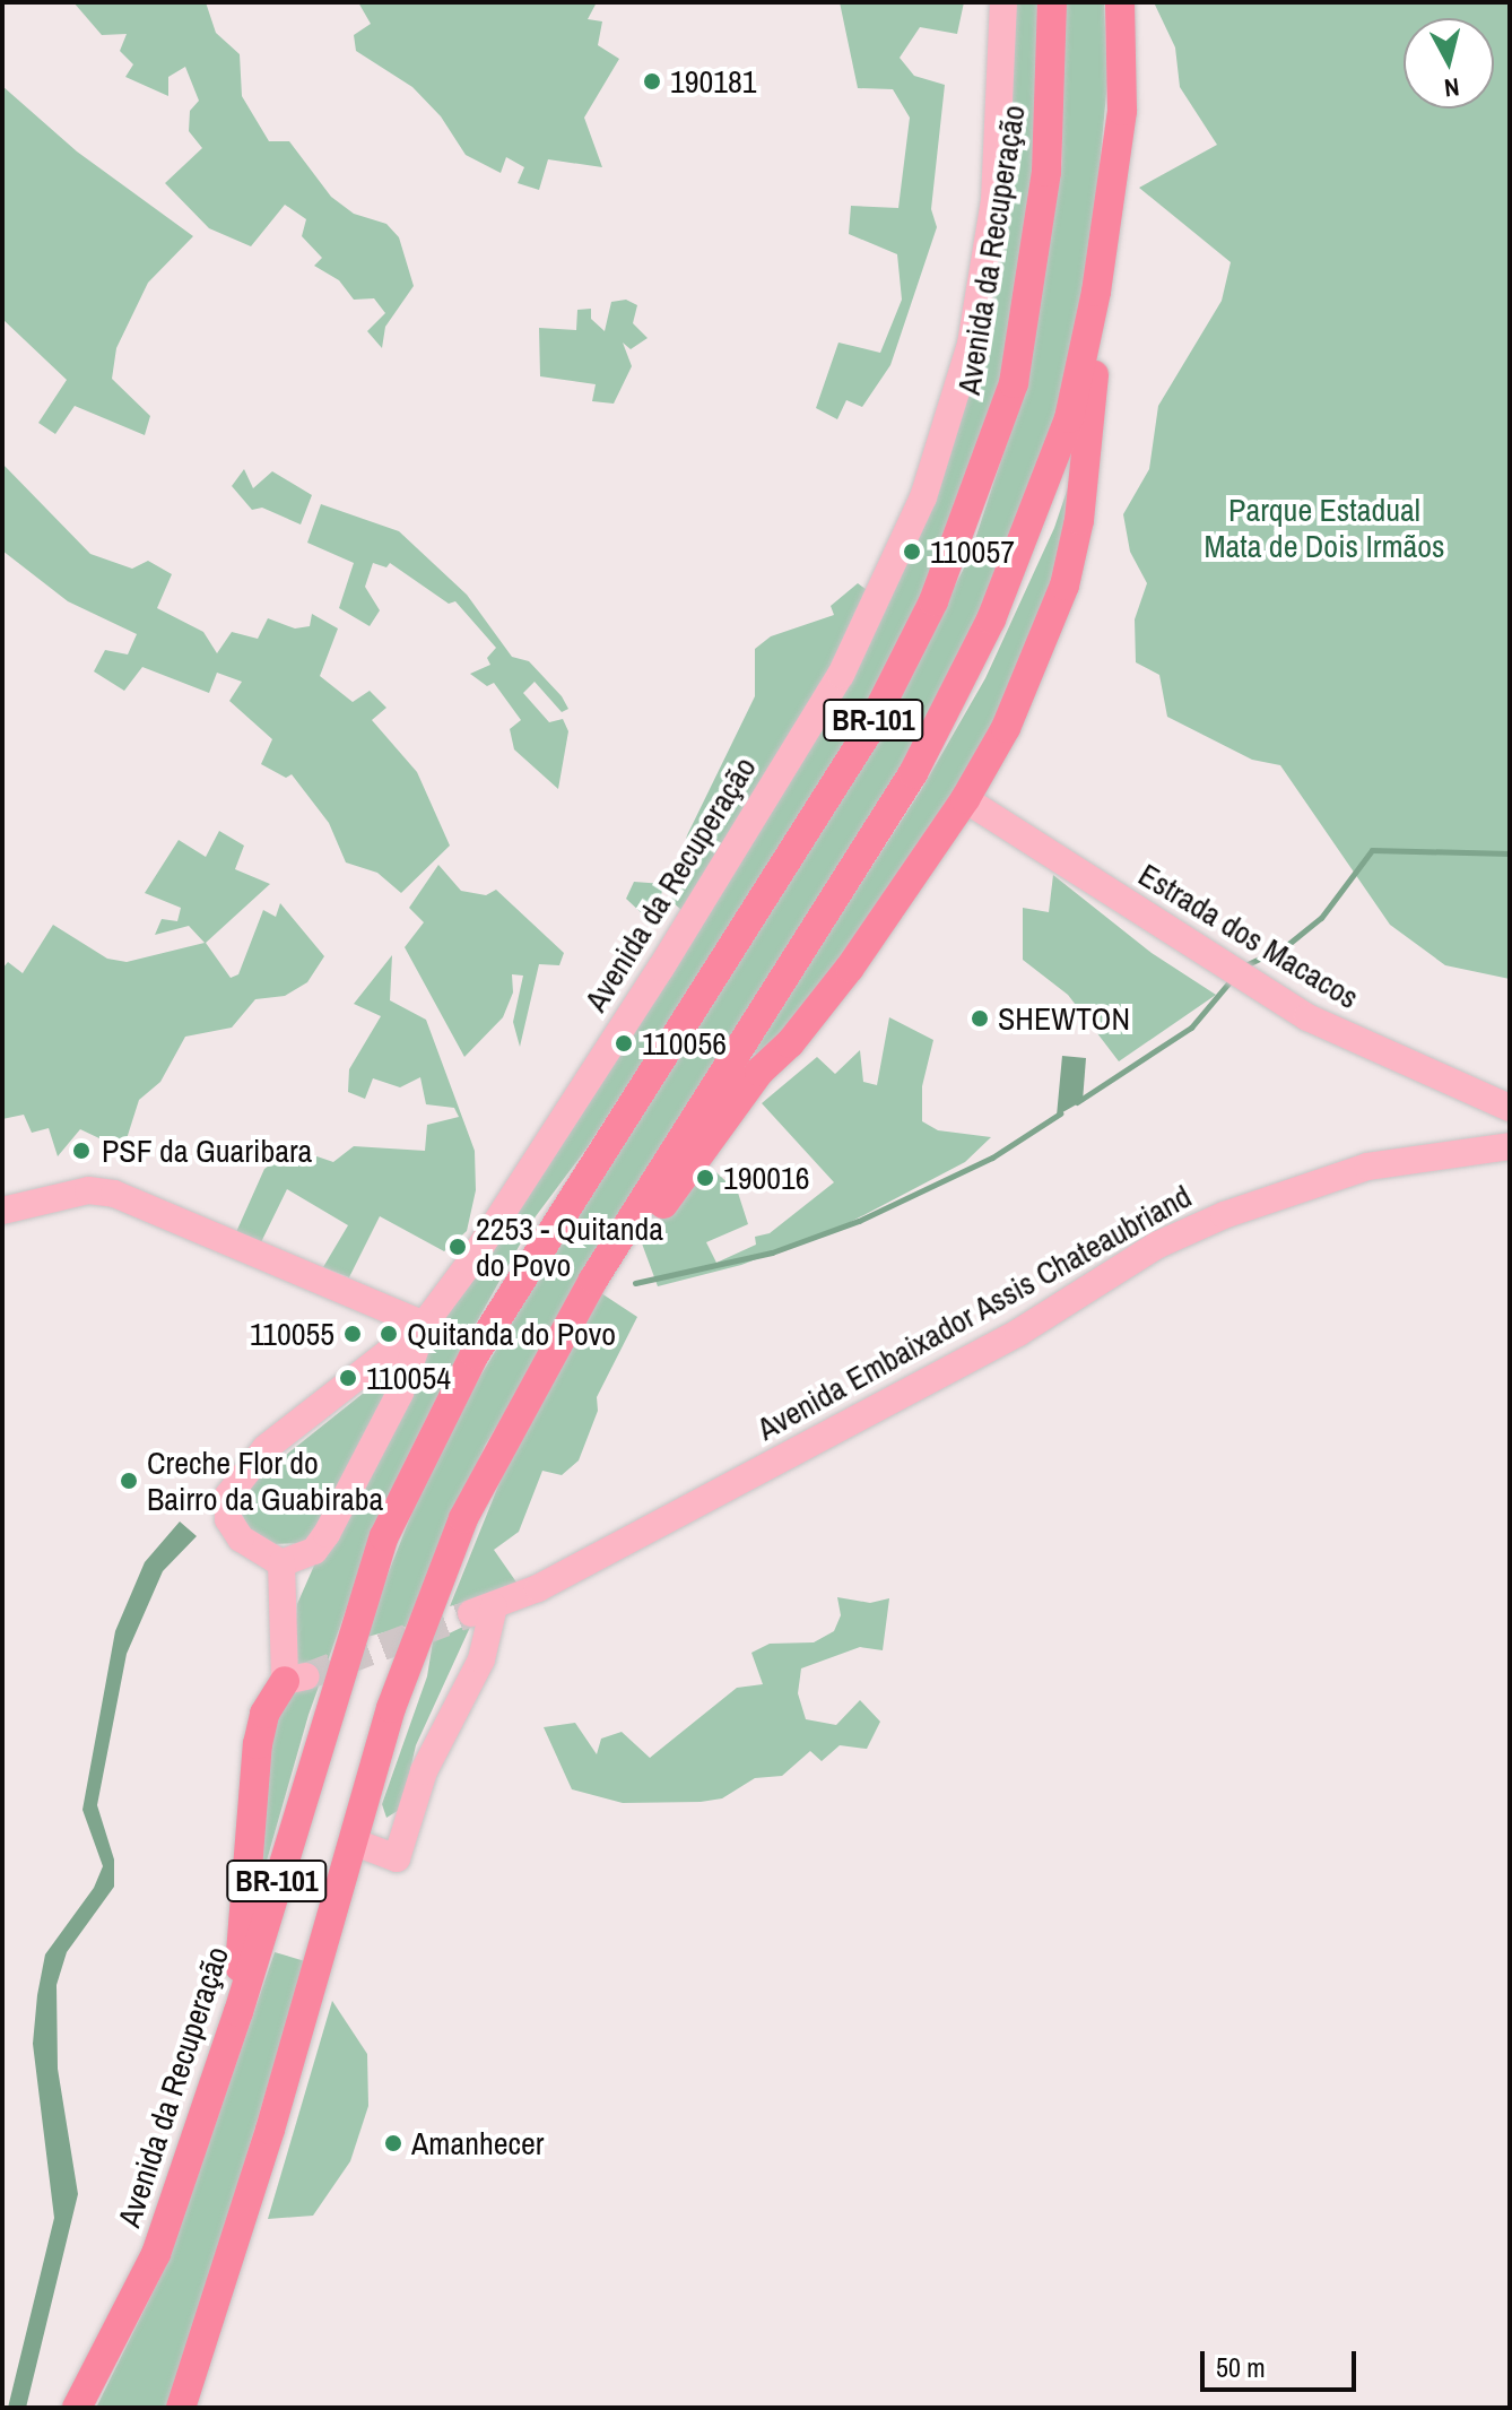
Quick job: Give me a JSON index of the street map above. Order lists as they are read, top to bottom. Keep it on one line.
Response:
{"streets":{"highway":["Avenida da Recuperação","BR-101"],"main road":["Estrada dos Macacos","Avenida Embaixador Assis Chateaubriand"]},"crossings":[["BR-101","Avenida Embaixador Assis Chateaubriand"]],"parks":["Parque Estadual Mata de Dois Irmãos"],"places":["190181","110057","SHEWTON","110056","PSF da Guaribara","190016","2253 - Quitanda do Povo","110055","Quitanda do Povo","110054","Creche Flor do Bairro da Guabiraba","Amanhecer"],"scale_bar":"50 m","north":"bottom"}
